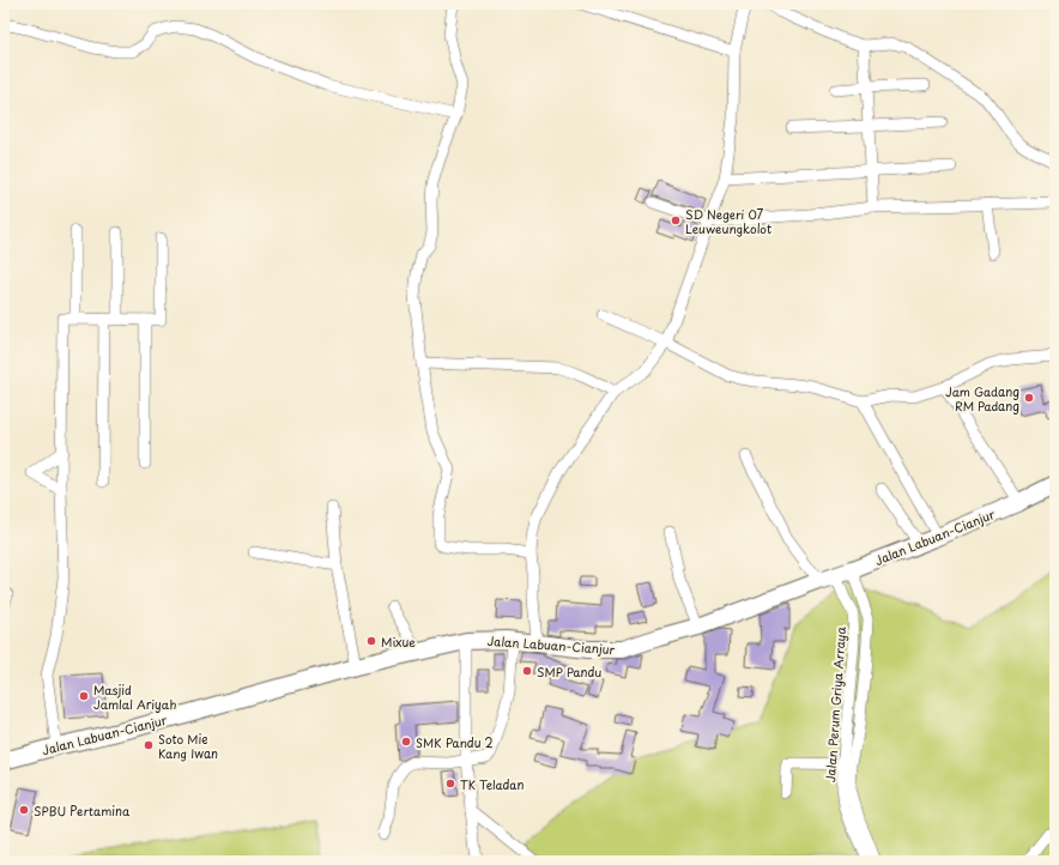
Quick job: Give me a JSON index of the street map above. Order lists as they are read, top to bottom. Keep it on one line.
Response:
{"streets":{"highway":["Jalan Labuan-Cianjur"],"street":["Jalan Perum Griya Arraya"]},"crossings":[["Jalan Labuan-Cianjur","Jalan Perum Griya Arraya"]],"places":["SD Negeri 07 Leuweungkolot","Jam Gadang RM Padang","Mixue","SMP Pandu","Masjid Jamlal Ariyah","SMK Pandu 2","Soto Mie Kang Iwan","TK Teladan","SPBU Pertamina"]}
